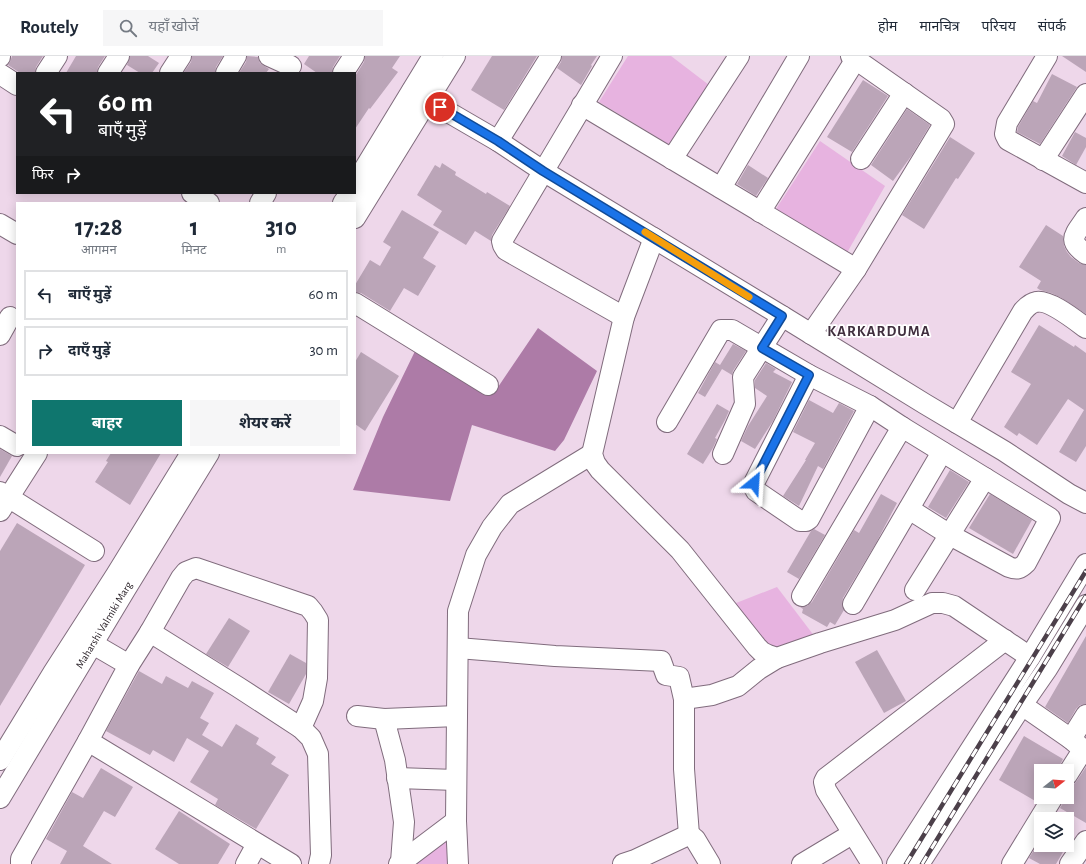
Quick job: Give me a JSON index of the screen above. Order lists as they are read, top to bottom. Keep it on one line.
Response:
{"streets":{"street":["Maharshi Valmiki Marg"]},"districts":["KARKARDUMA"],"north":"right","page":{"header":"Routely","search":"यहाँ खोजें","nav":["होम","मानचित्र","परिचय","संपर्क"],"turn":["60 m","बाएँ मुड़ें"],"then":"फिर","eta":["17:28","आगमन","1","मिनट","310","m"],"list":[{"name":"बाएँ मुड़ें","value":"60 m"},{"name":"दाएँ मुड़ें","value":"30 m"}],"buttons":["बाहर","शेयर करें"]}}
